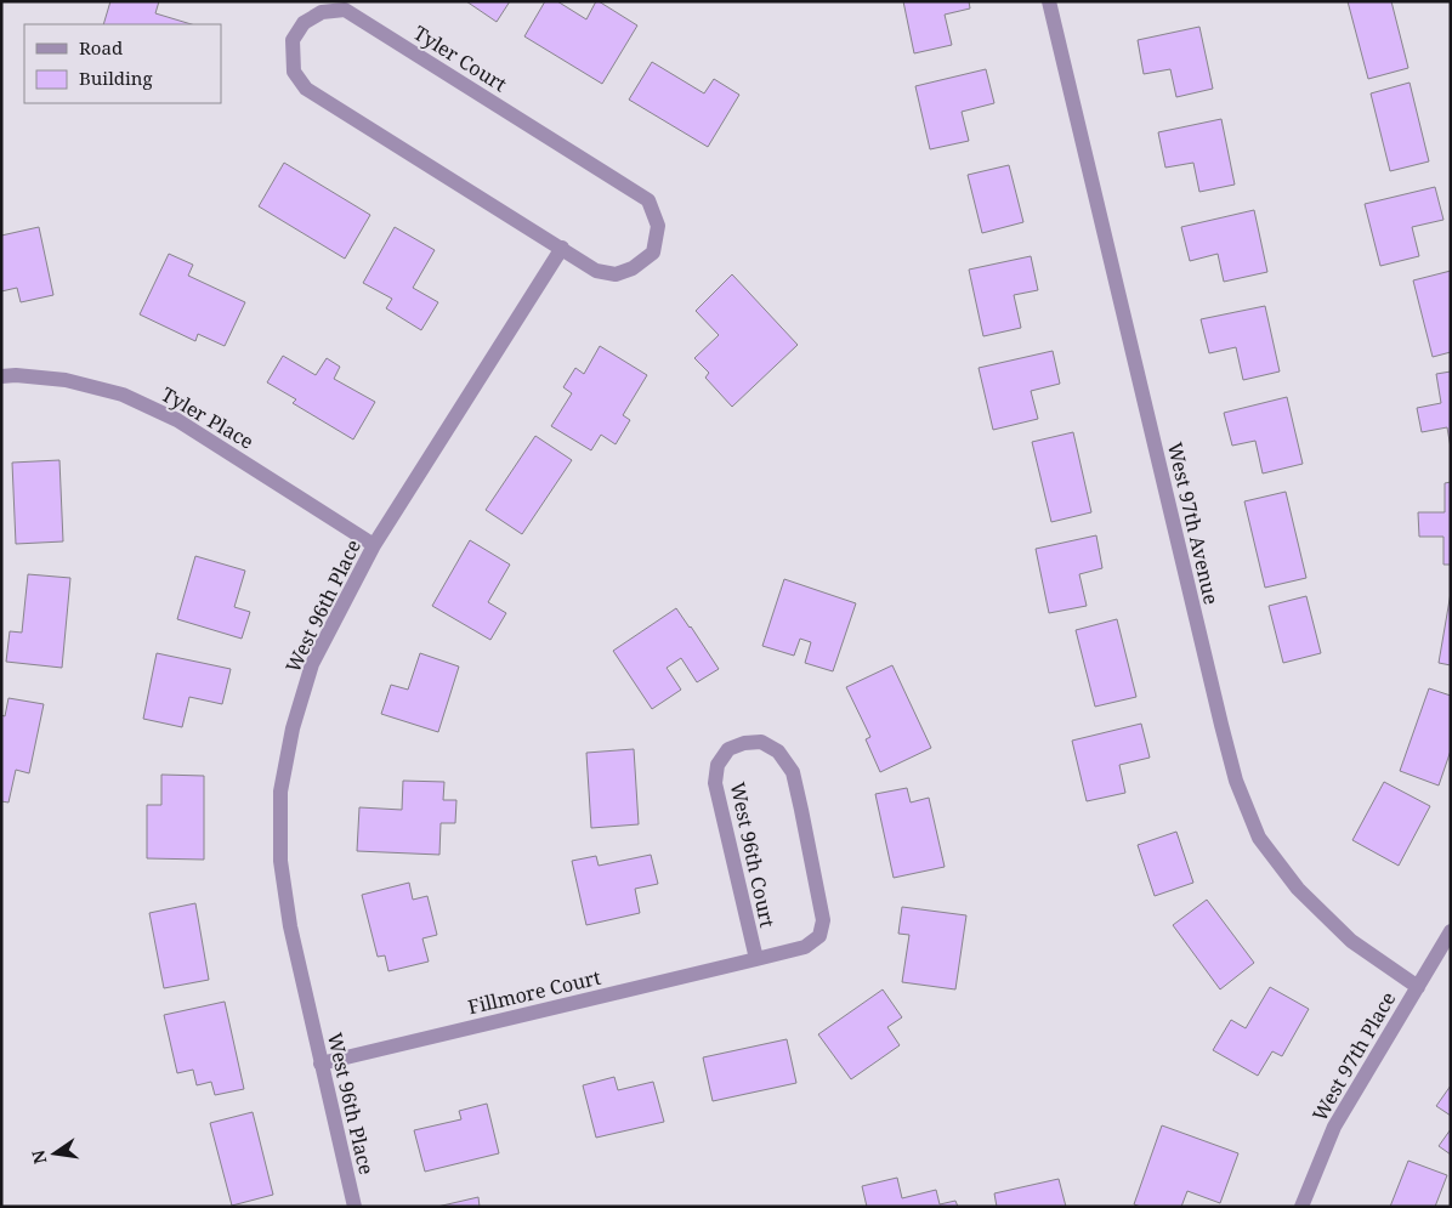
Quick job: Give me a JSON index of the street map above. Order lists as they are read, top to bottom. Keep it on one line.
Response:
{"streets":{"street":["Tyler Court","Tyler Place","West 97th Avenue","West 96th Place","West 96th Court","Fillmore Court","West 97th Place"]},"crossings":[["Tyler Court","West 96th Place"],["Tyler Place","West 96th Place"],["West 97th Avenue","West 97th Place"],["West 96th Place","Fillmore Court"],["West 96th Court","Fillmore Court"]],"legend":["Road","Building"],"north":"left"}
